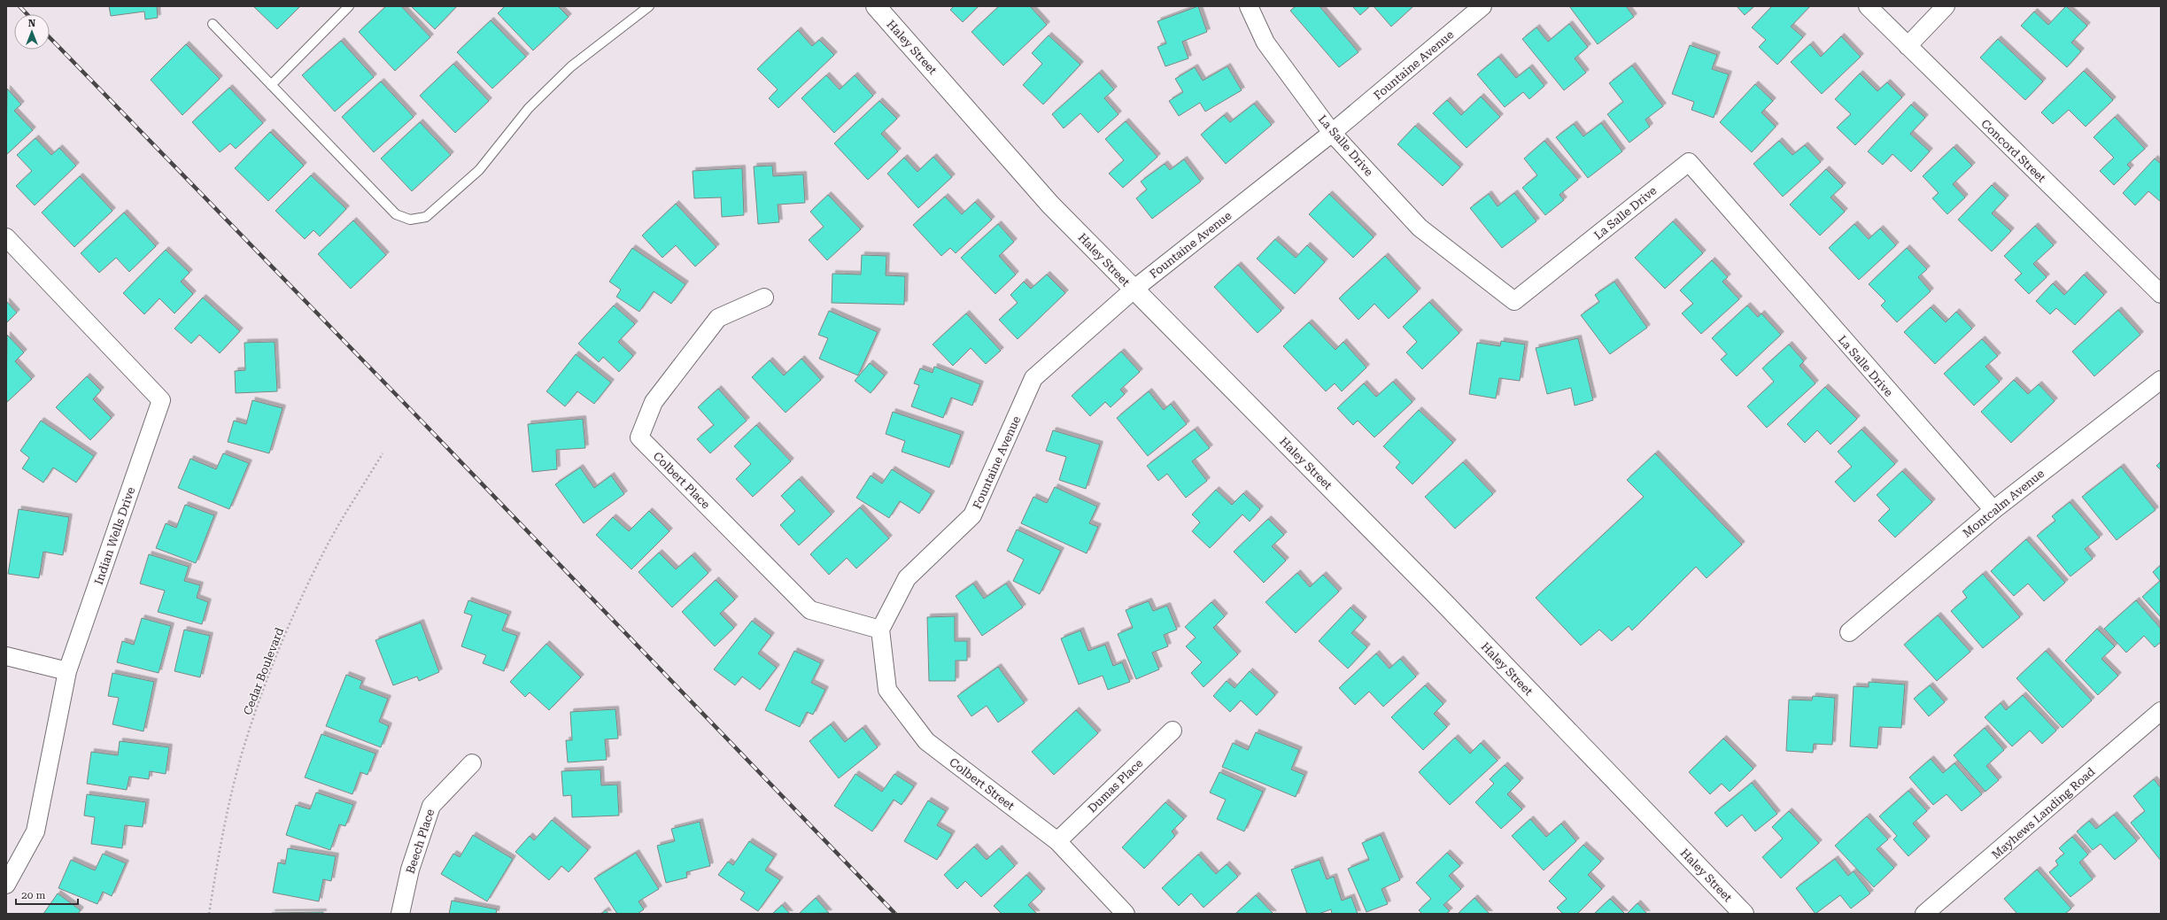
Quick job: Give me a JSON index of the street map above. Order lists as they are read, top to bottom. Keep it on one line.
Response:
{"streets":{"street":["Haley Street","Fountaine Avenue","La Salle Drive","Concord Street","Colbert Place","Montcalm Avenue","Indian Wells Drive","Colbert Street","Dumas Place","Mayhews Landing Road","Beech Place"],"path":["Cedar Boulevard"]},"crossings":[["Haley Street","Fountaine Avenue"],["Fountaine Avenue","La Salle Drive"],["Fountaine Avenue","Colbert Place"],["Fountaine Avenue","Colbert Street"],["La Salle Drive","Montcalm Avenue"],["Colbert Place","Colbert Street"],["Colbert Street","Dumas Place"]],"scale_bar":"20 m","north":"top"}
